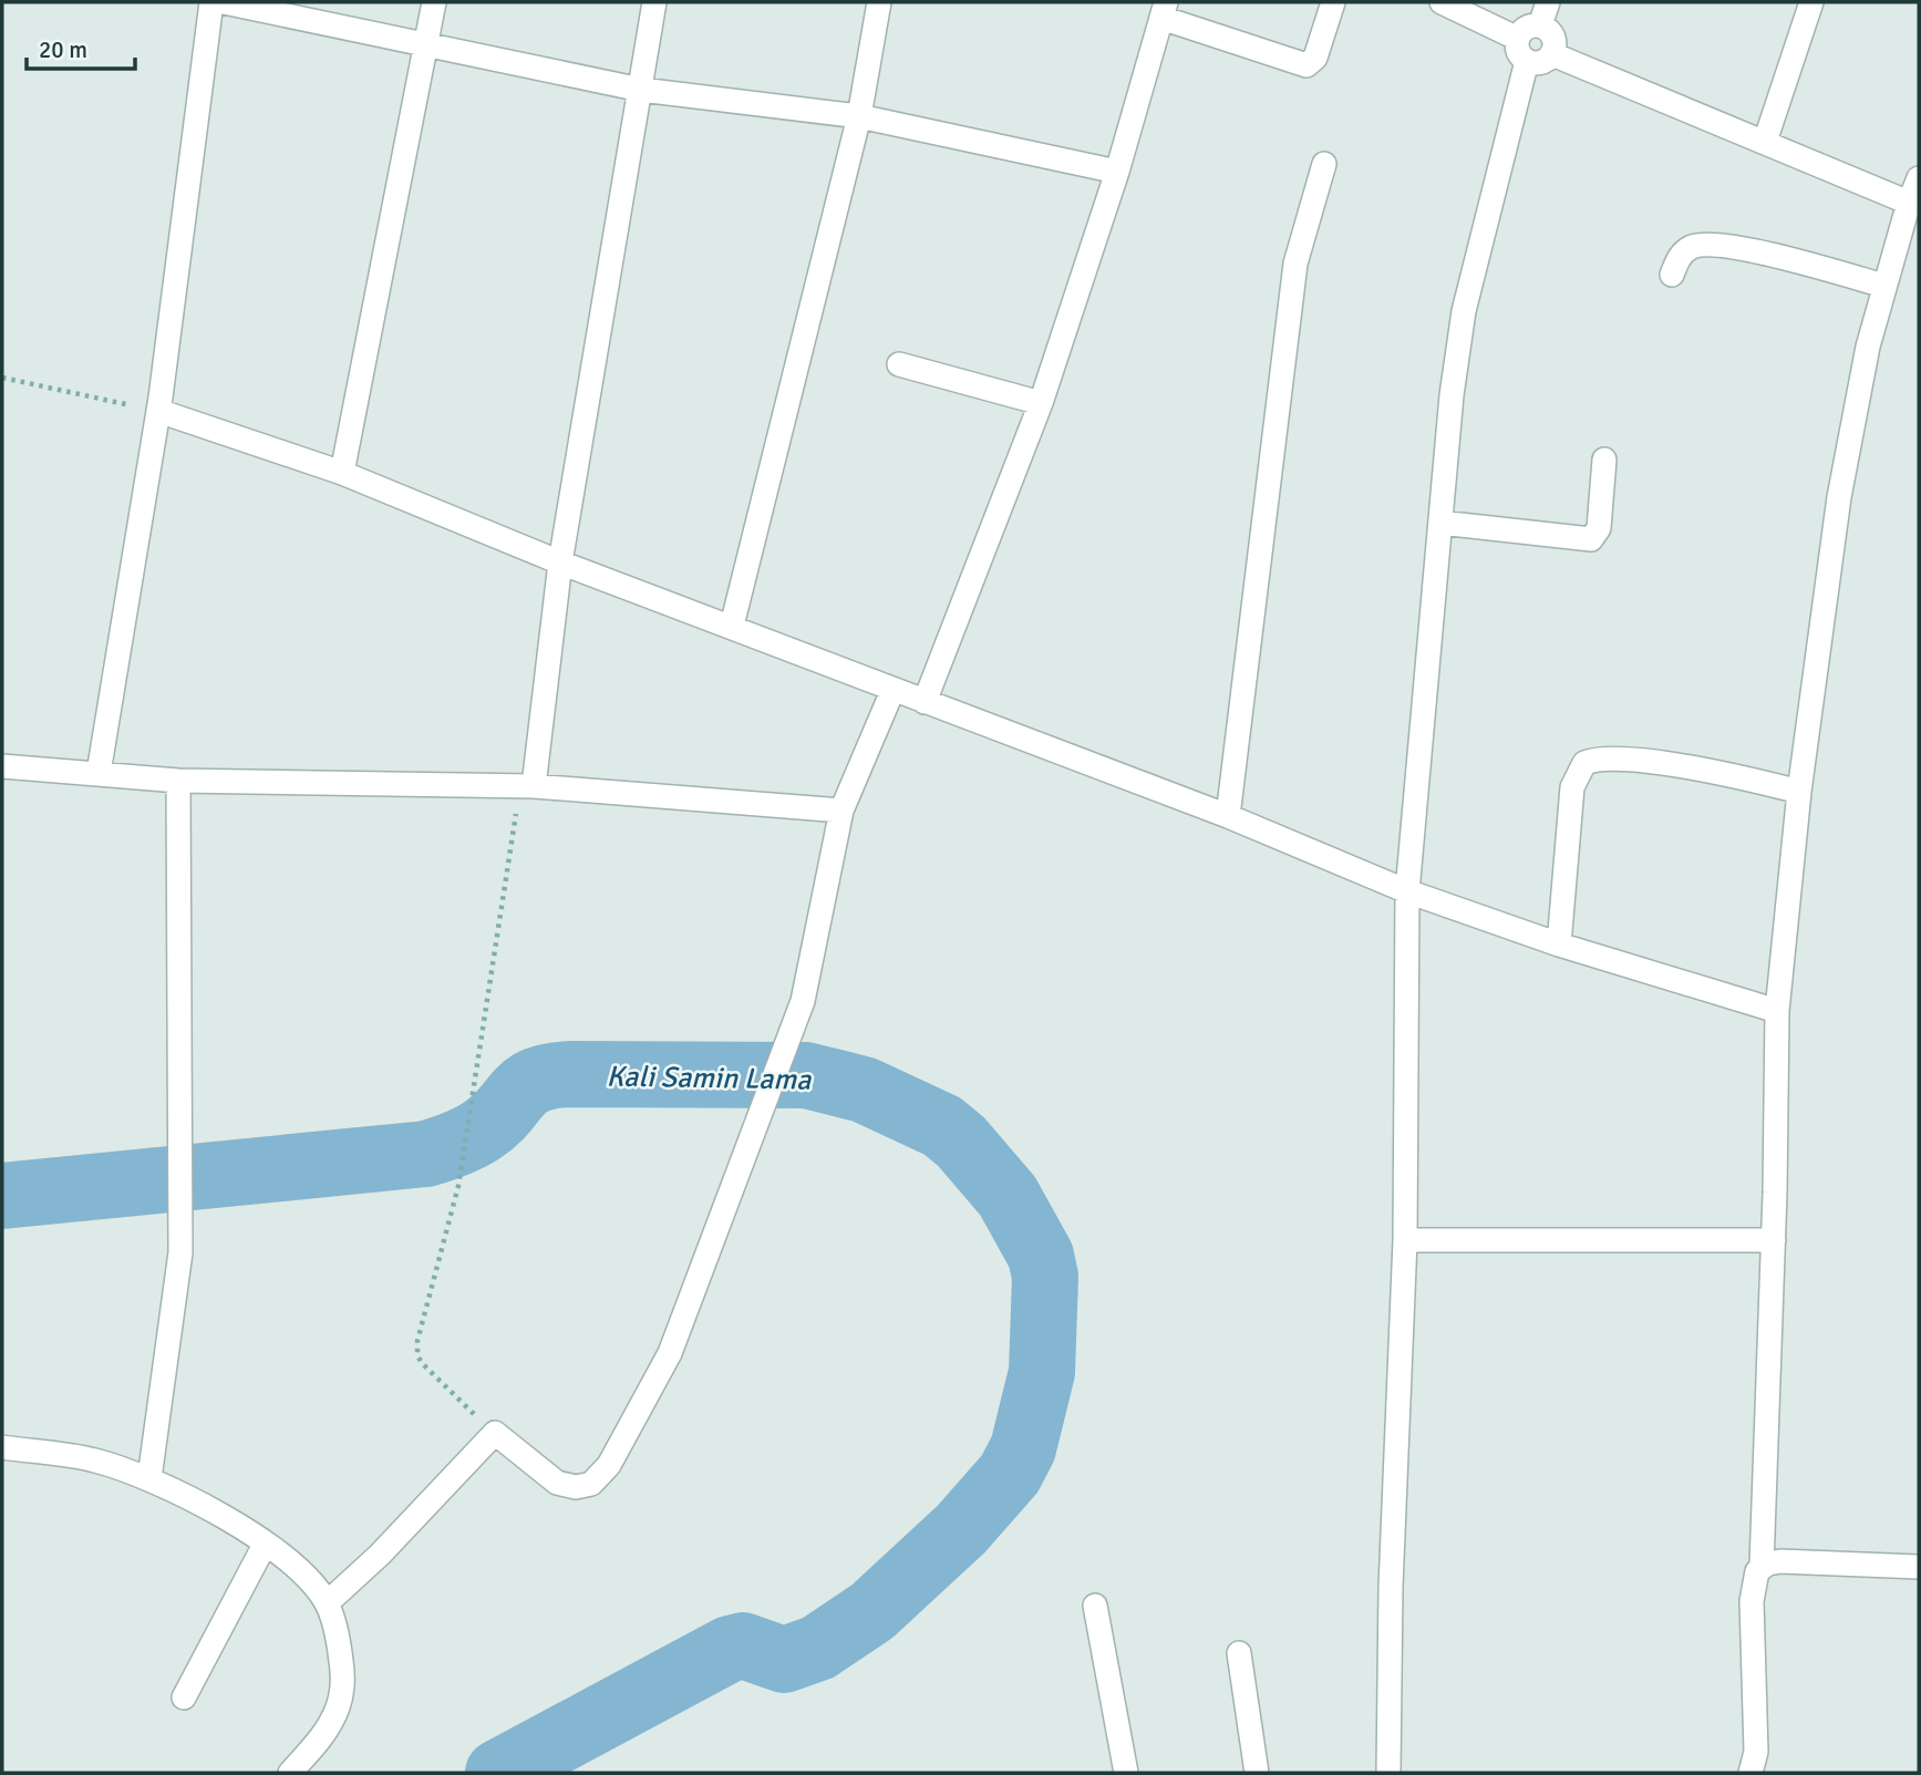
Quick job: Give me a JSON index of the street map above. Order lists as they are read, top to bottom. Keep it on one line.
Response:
{"water":["Kali Samin Lama"],"scale_bar":"20 m"}
